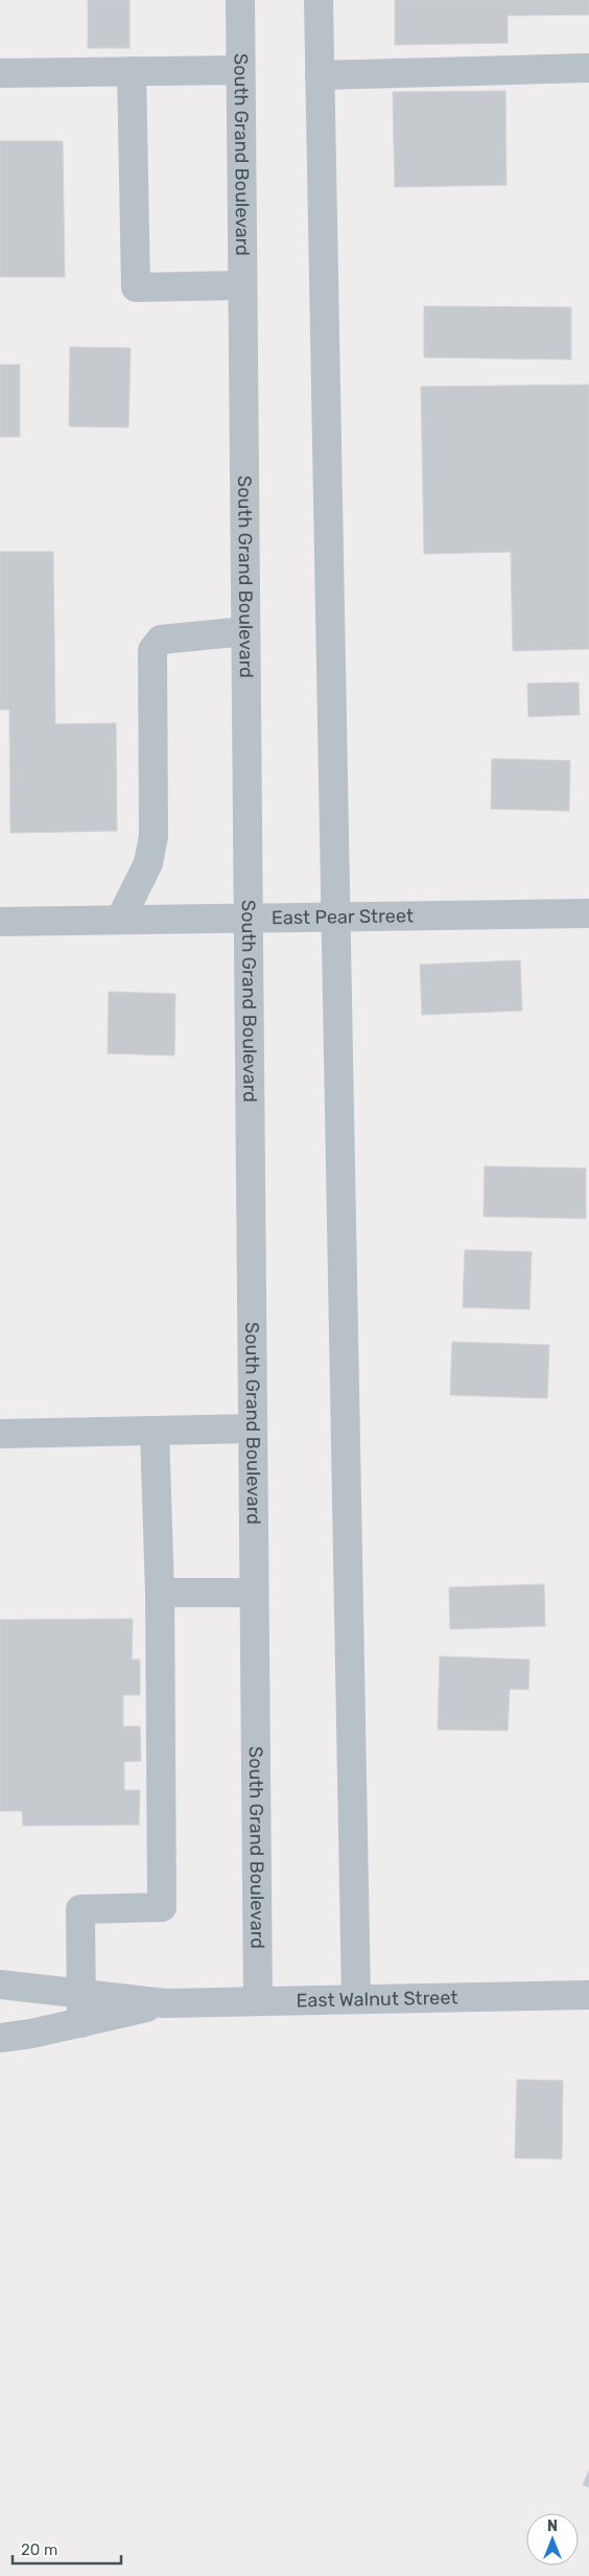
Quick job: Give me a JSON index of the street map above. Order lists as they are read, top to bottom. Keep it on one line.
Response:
{"streets":{"street":["South Grand Boulevard","East Pear Street","East Walnut Street"]},"crossings":[["South Grand Boulevard","East Pear Street"],["South Grand Boulevard","East Walnut Street"]],"scale_bar":"20 m","north":"top"}
